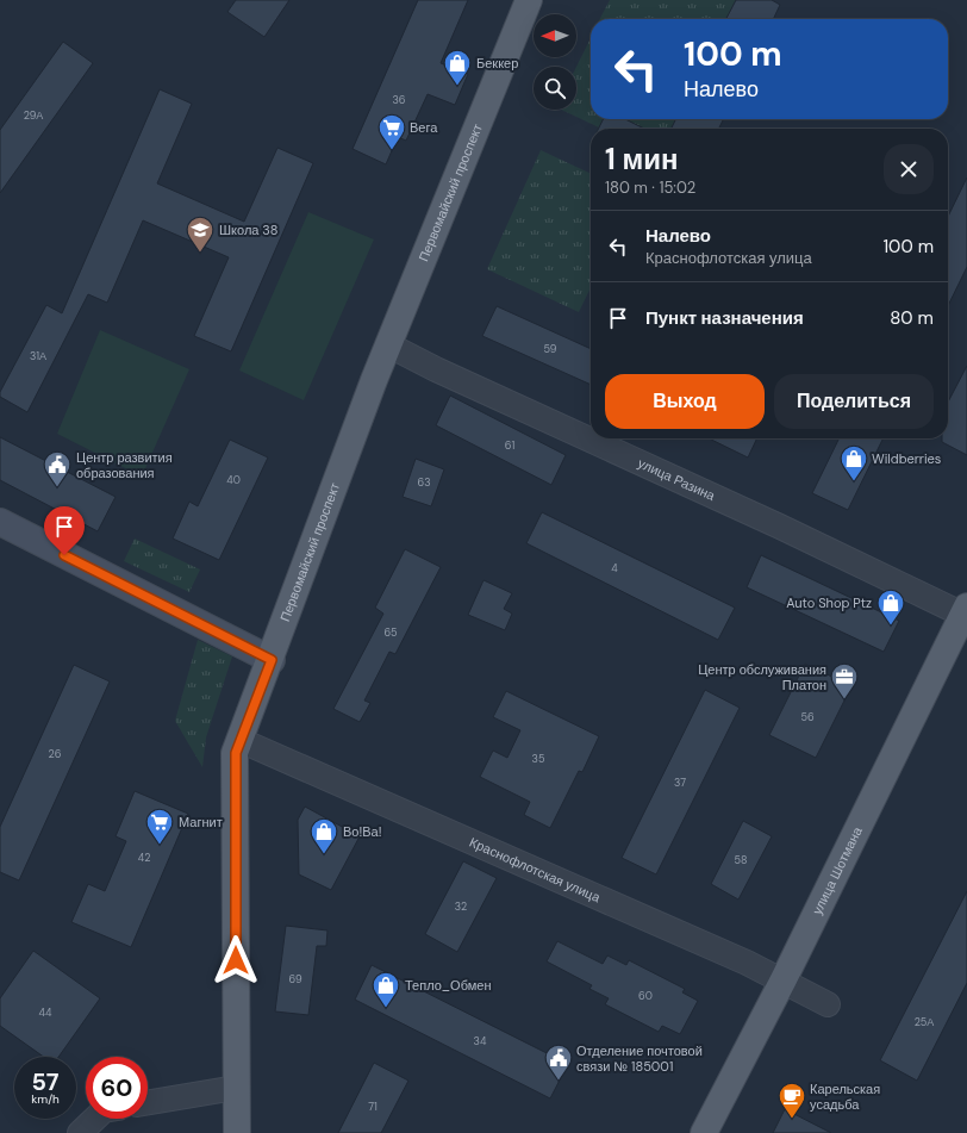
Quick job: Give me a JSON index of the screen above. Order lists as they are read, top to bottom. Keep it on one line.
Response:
{"streets":{"main road":["Первомайский проспект","улица Шотмана"],"street":["улица Разина","Краснофлотская улица"]},"crossings":[["Первомайский проспект","улица Разина"],["Первомайский проспект","Краснофлотская улица"],["улица Разина","улица Шотмана"],["Краснофлотская улица","улица Шотмана"]],"places":{"shop":["Беккер","Wildberries","Auto Shop Ptz","Во!Ва!","Тепло_Обмен"],"supermarket":["Вега","Магнит"],"school or university":["Школа 38"],"public building":["Центр развития образования","Отделение почтовой связи № 185001"],"office":["Центр обслуживания Платон"],"cafe":["Карельская усадьба"]},"house_numbers":["36","29А","59","31А","61","40","63","4","65","56","26","35","37","42","58","32","69","60","44","25А","34","71"],"north":"left","page":{"turn":["100 m","Налево"],"heading":["1 мин","180 m · 15:02"],"list":[{"name":"Налево","note":"Краснофлотская улица","value":"100 m"},{"name":"Пункт назначения","value":"80 m"}],"buttons":["Выход","Поделиться"],"speed":"57 km/h","limit":"60"}}
